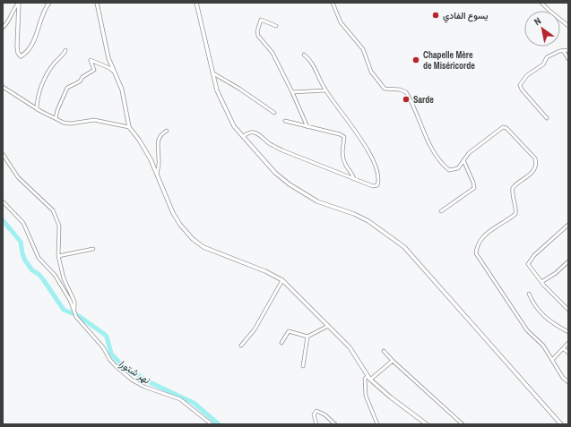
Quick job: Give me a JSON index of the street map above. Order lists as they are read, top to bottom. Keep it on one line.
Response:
{"water":["نهر شتورا"],"places":["يسوع الفادي","Chapelle Mère de Miséricorde","Sarde"],"north":"top left"}
